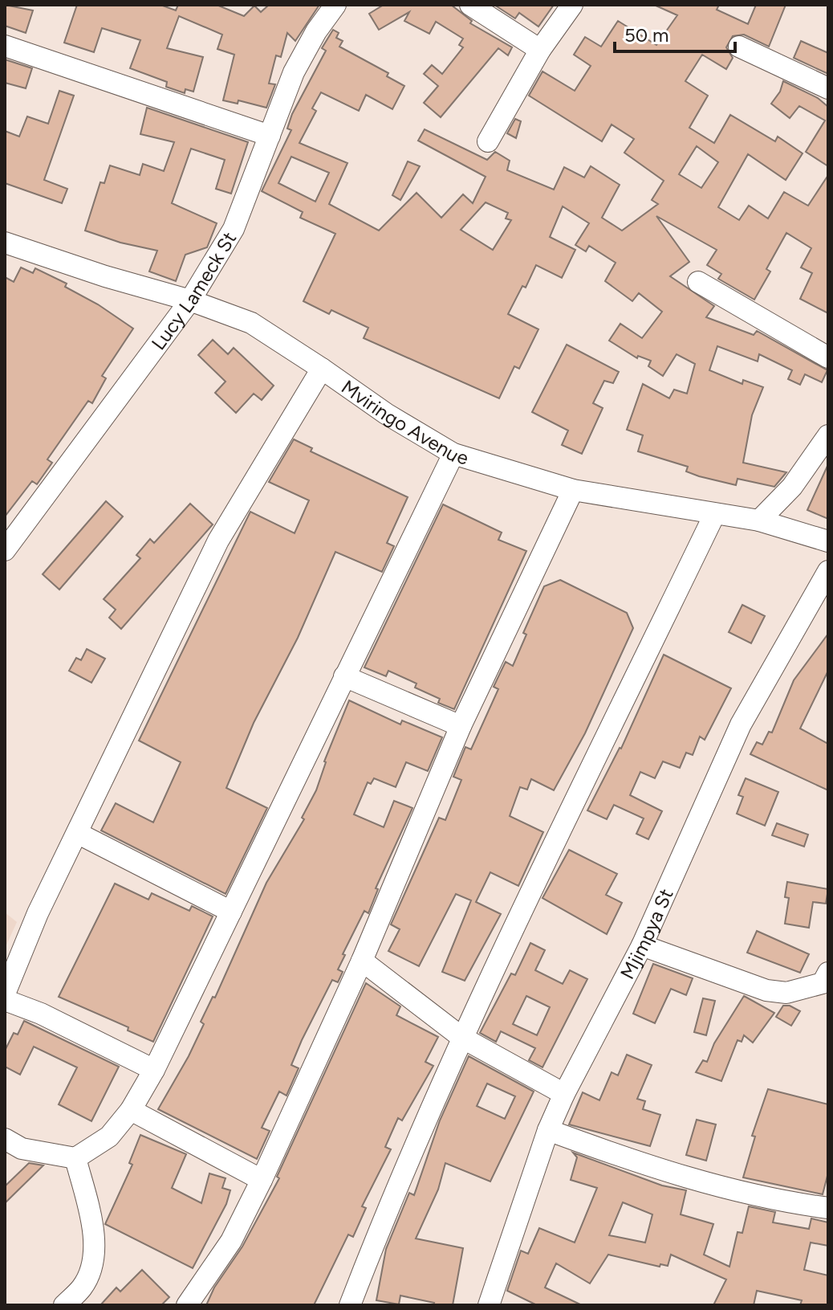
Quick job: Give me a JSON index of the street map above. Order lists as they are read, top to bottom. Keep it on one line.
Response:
{"streets":{"street":["Lucy Lameck St","Mviringo Avenue","Mjimpya St"]},"crossings":[["Lucy Lameck St","Mviringo Avenue"]],"scale_bar":"50 m"}
